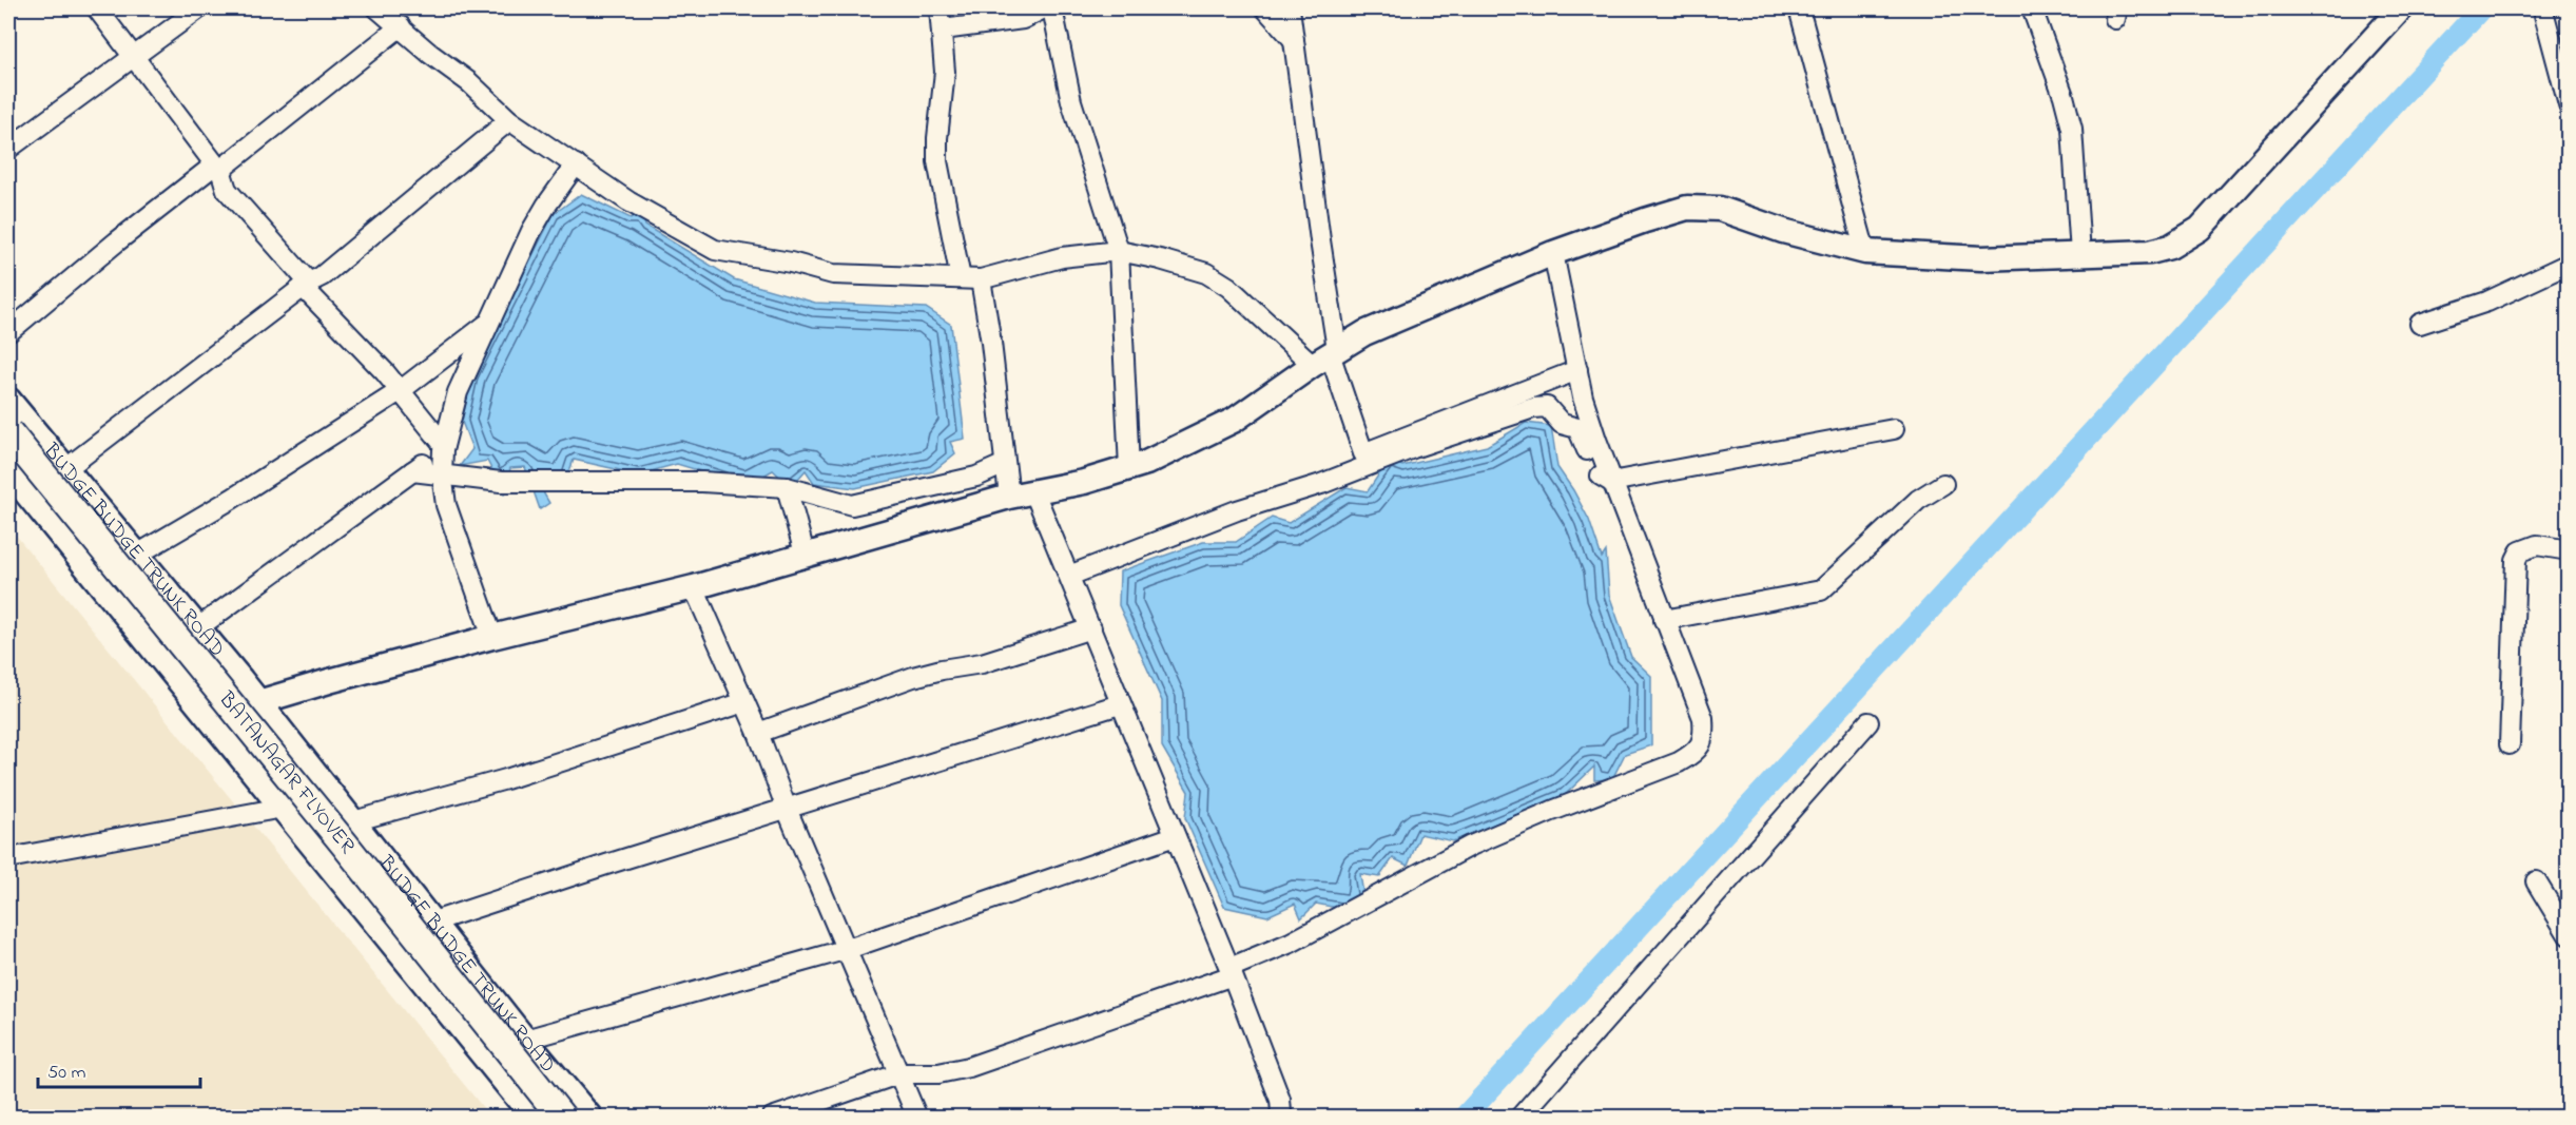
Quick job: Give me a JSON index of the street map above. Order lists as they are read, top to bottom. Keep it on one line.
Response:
{"streets":{"main road":["BATANAGAR FLYOVER"],"street":["BUDGE BUDGE TRUNK ROAD"]},"scale_bar":"50 m"}
